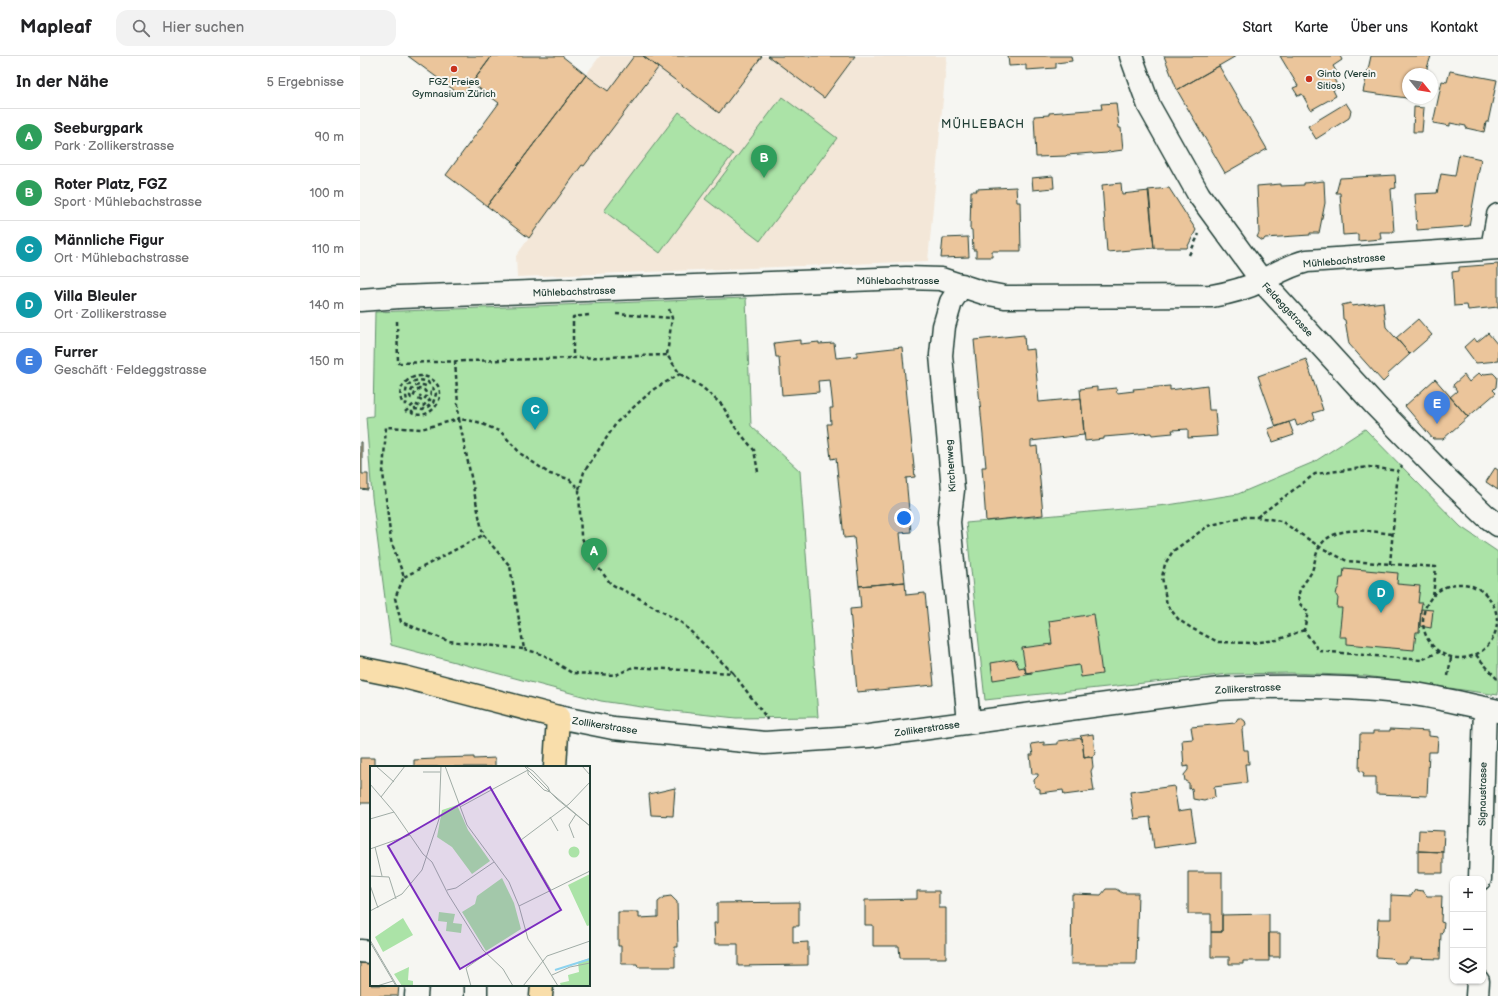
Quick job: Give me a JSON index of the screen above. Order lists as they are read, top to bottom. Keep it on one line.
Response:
{"streets":{"main road":["Zollikerstrasse"],"street":["Mühlebachstrasse","Feldeggstrasse","Kirchenweg","Signaustrasse"]},"crossings":[["Mühlebachstrasse","Feldeggstrasse"],["Mühlebachstrasse","Kirchenweg"],["Kirchenweg","Zollikerstrasse"],["Zollikerstrasse","Signaustrasse"]],"districts":["MÜHLEBACH"],"places":["FGZ Freies Gymnasium Zürich","Ginto (Verein Sitios)"],"north":"bottom right","page":{"header":"Mapleaf","search":"Hier suchen","nav":["Start","Karte","Über uns","Kontakt"],"heading":["In der Nähe","5 Ergebnisse"],"list":[{"mark":"A","name":"Seeburgpark","note":"Park · Zollikerstrasse","value":"90 m"},{"mark":"B","name":"Roter Platz, FGZ","note":"Sport · Mühlebachstrasse","value":"100 m"},{"mark":"C","name":"Männliche Figur","note":"Ort · Mühlebachstrasse","value":"110 m"},{"mark":"D","name":"Villa Bleuler","note":"Ort · Zollikerstrasse","value":"140 m"},{"mark":"E","name":"Furrer","note":"Geschäft · Feldeggstrasse","value":"150 m"}],"pins":["B","E","C","A","D"],"map_buttons":["+","−"]}}
